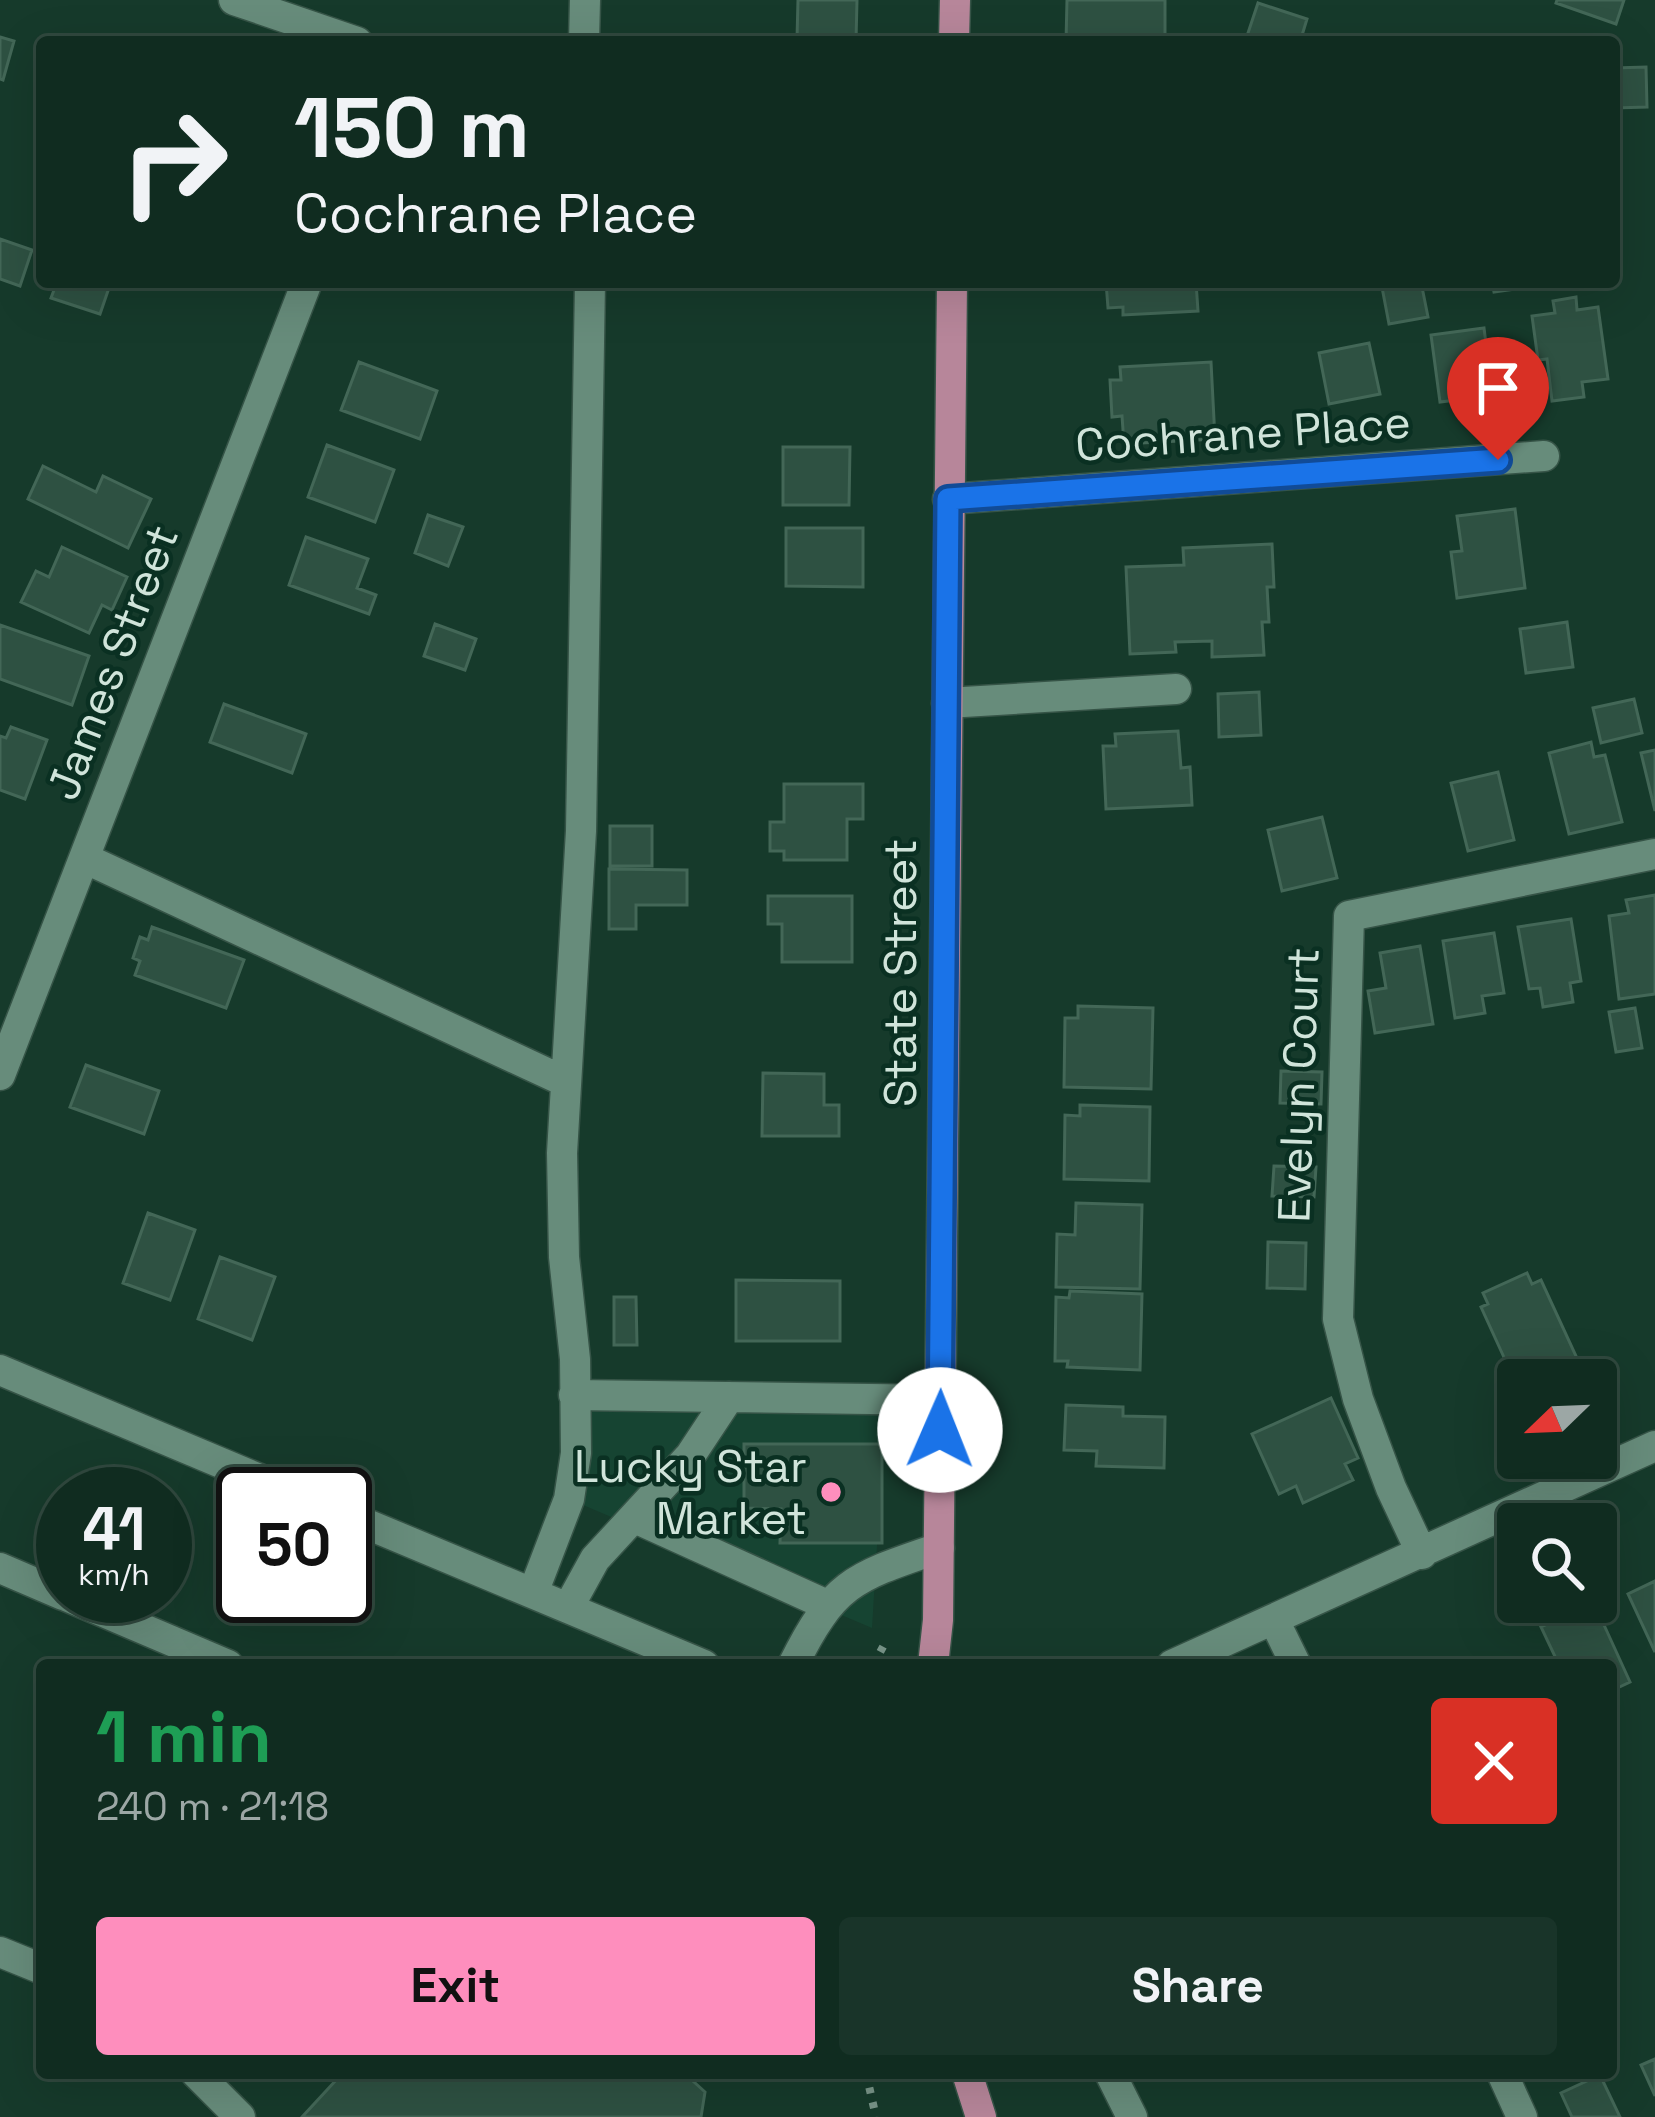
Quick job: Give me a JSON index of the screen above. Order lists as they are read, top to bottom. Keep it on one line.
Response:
{"streets":{"main road":["State Street"],"street":["Cochrane Place","James Street","Evelyn Court"]},"crossings":[["Cochrane Place","State Street"]],"places":["Lucky Star Market"],"north":"bottom left","page":{"turn":["150 m","Cochrane Place"],"speed":"41 km/h","limit":"50","heading":["1 min","240 m · 21:18"],"buttons":["Exit","Share"]}}
